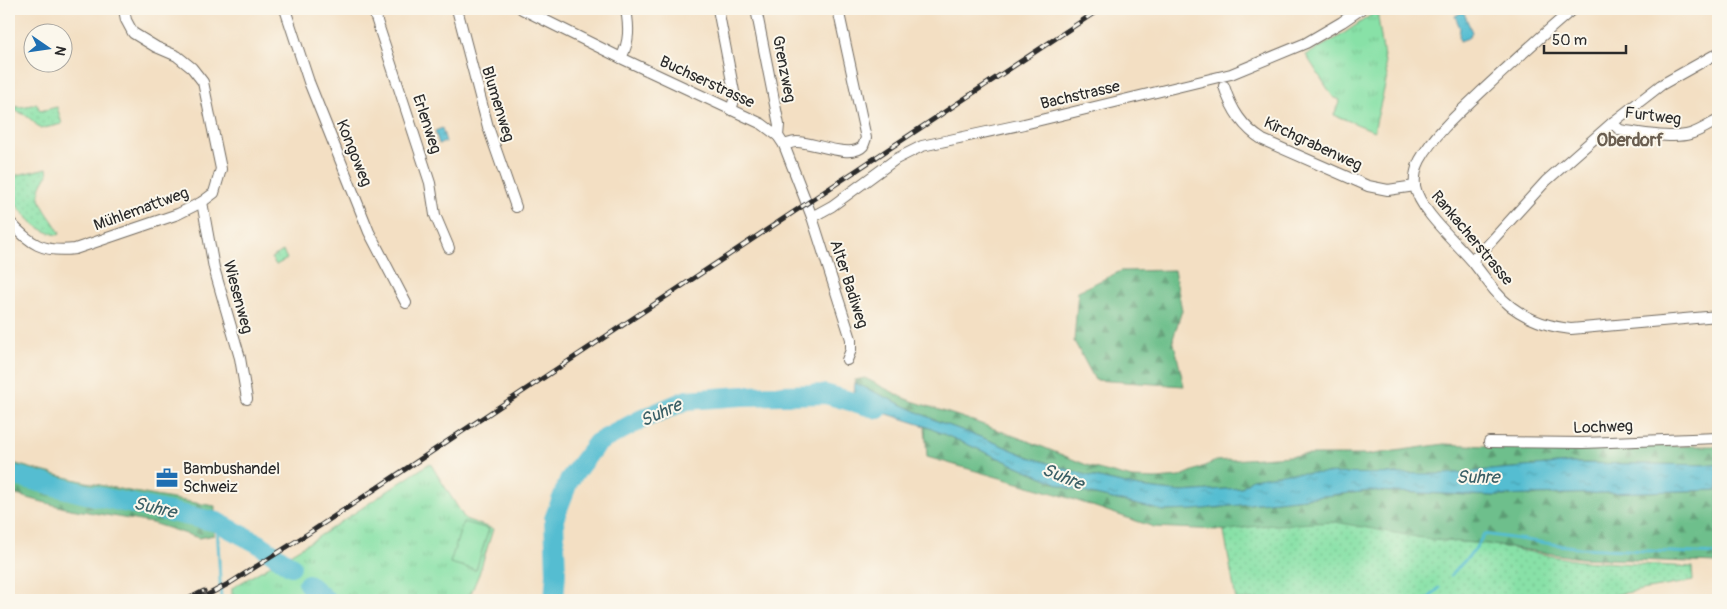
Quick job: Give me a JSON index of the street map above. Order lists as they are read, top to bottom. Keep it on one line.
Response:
{"streets":{"street":["Grenzweg","Buchserstrasse","Bachstrasse","Blumenweg","Furtweg","Erlenweg","Kirchgrabenweg","Kongoweg","Mühlemattweg","Rankacherstrasse","Alter Badiweg","Wiesenweg","Lochweg"]},"crossings":[["Grenzweg","Buchserstrasse"],["Buchserstrasse","Alter Badiweg"],["Bachstrasse","Alter Badiweg"],["Kirchgrabenweg","Rankacherstrasse"],["Mühlemattweg","Wiesenweg"]],"districts":["Oberdorf"],"water":["Suhre"],"places":{"office":["Bambushandel Schweiz"]},"scale_bar":"50 m","north":"right"}
